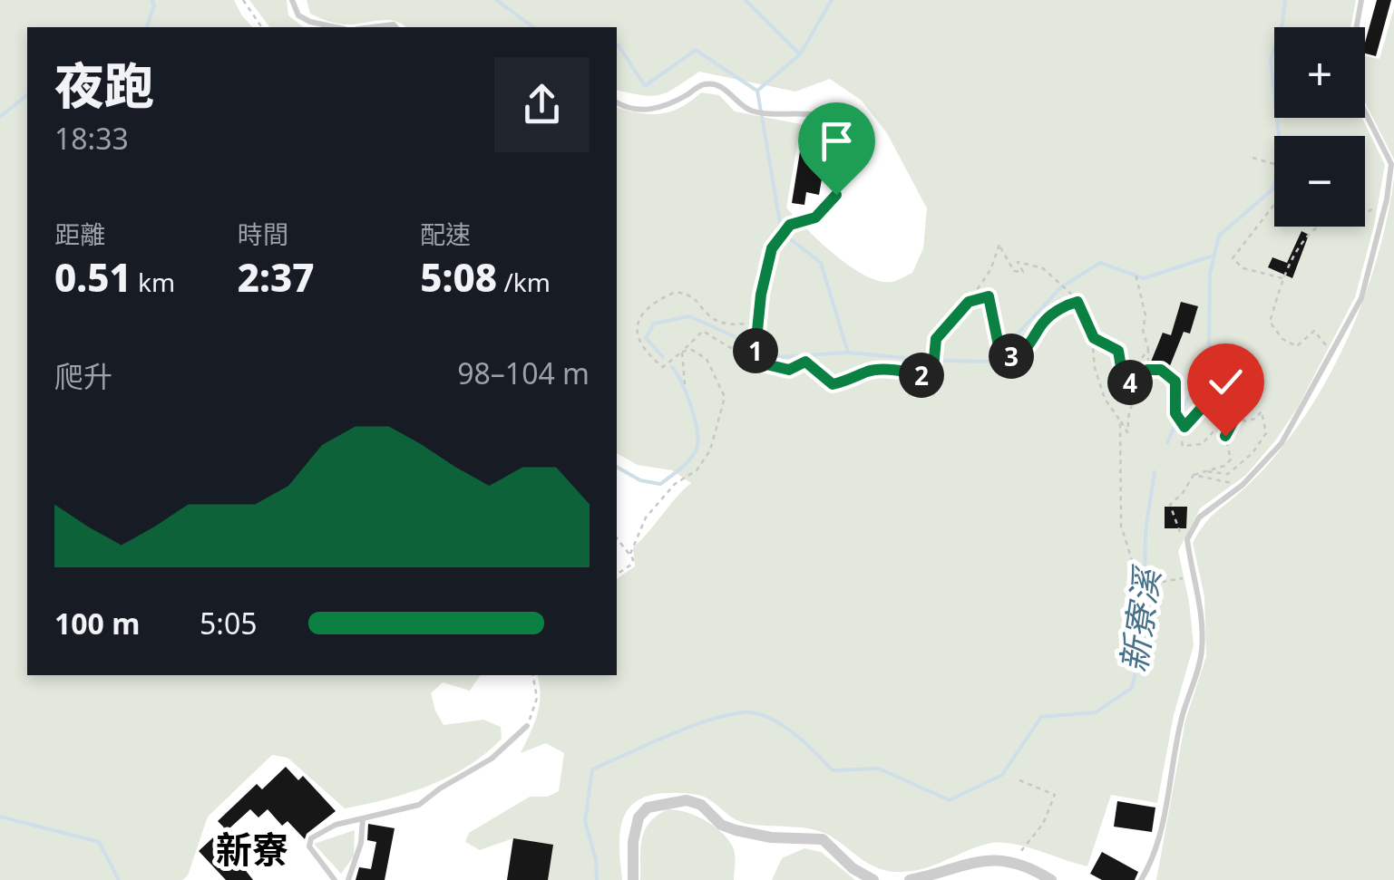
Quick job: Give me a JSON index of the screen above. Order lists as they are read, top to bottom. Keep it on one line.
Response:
{"districts":["新寮"],"water":["新寮溪"],"page":{"map_buttons":["+","−"],"heading":["夜跑","18:33"],"stats":[["距離","0.51 km"],["時間","2:37"],["配速","5:08 /km"]],"pins":["1","3","2","4"],"chart":["爬升","98–104 m"],"list":[{"name":"100 m","note":"5:05"}]}}
